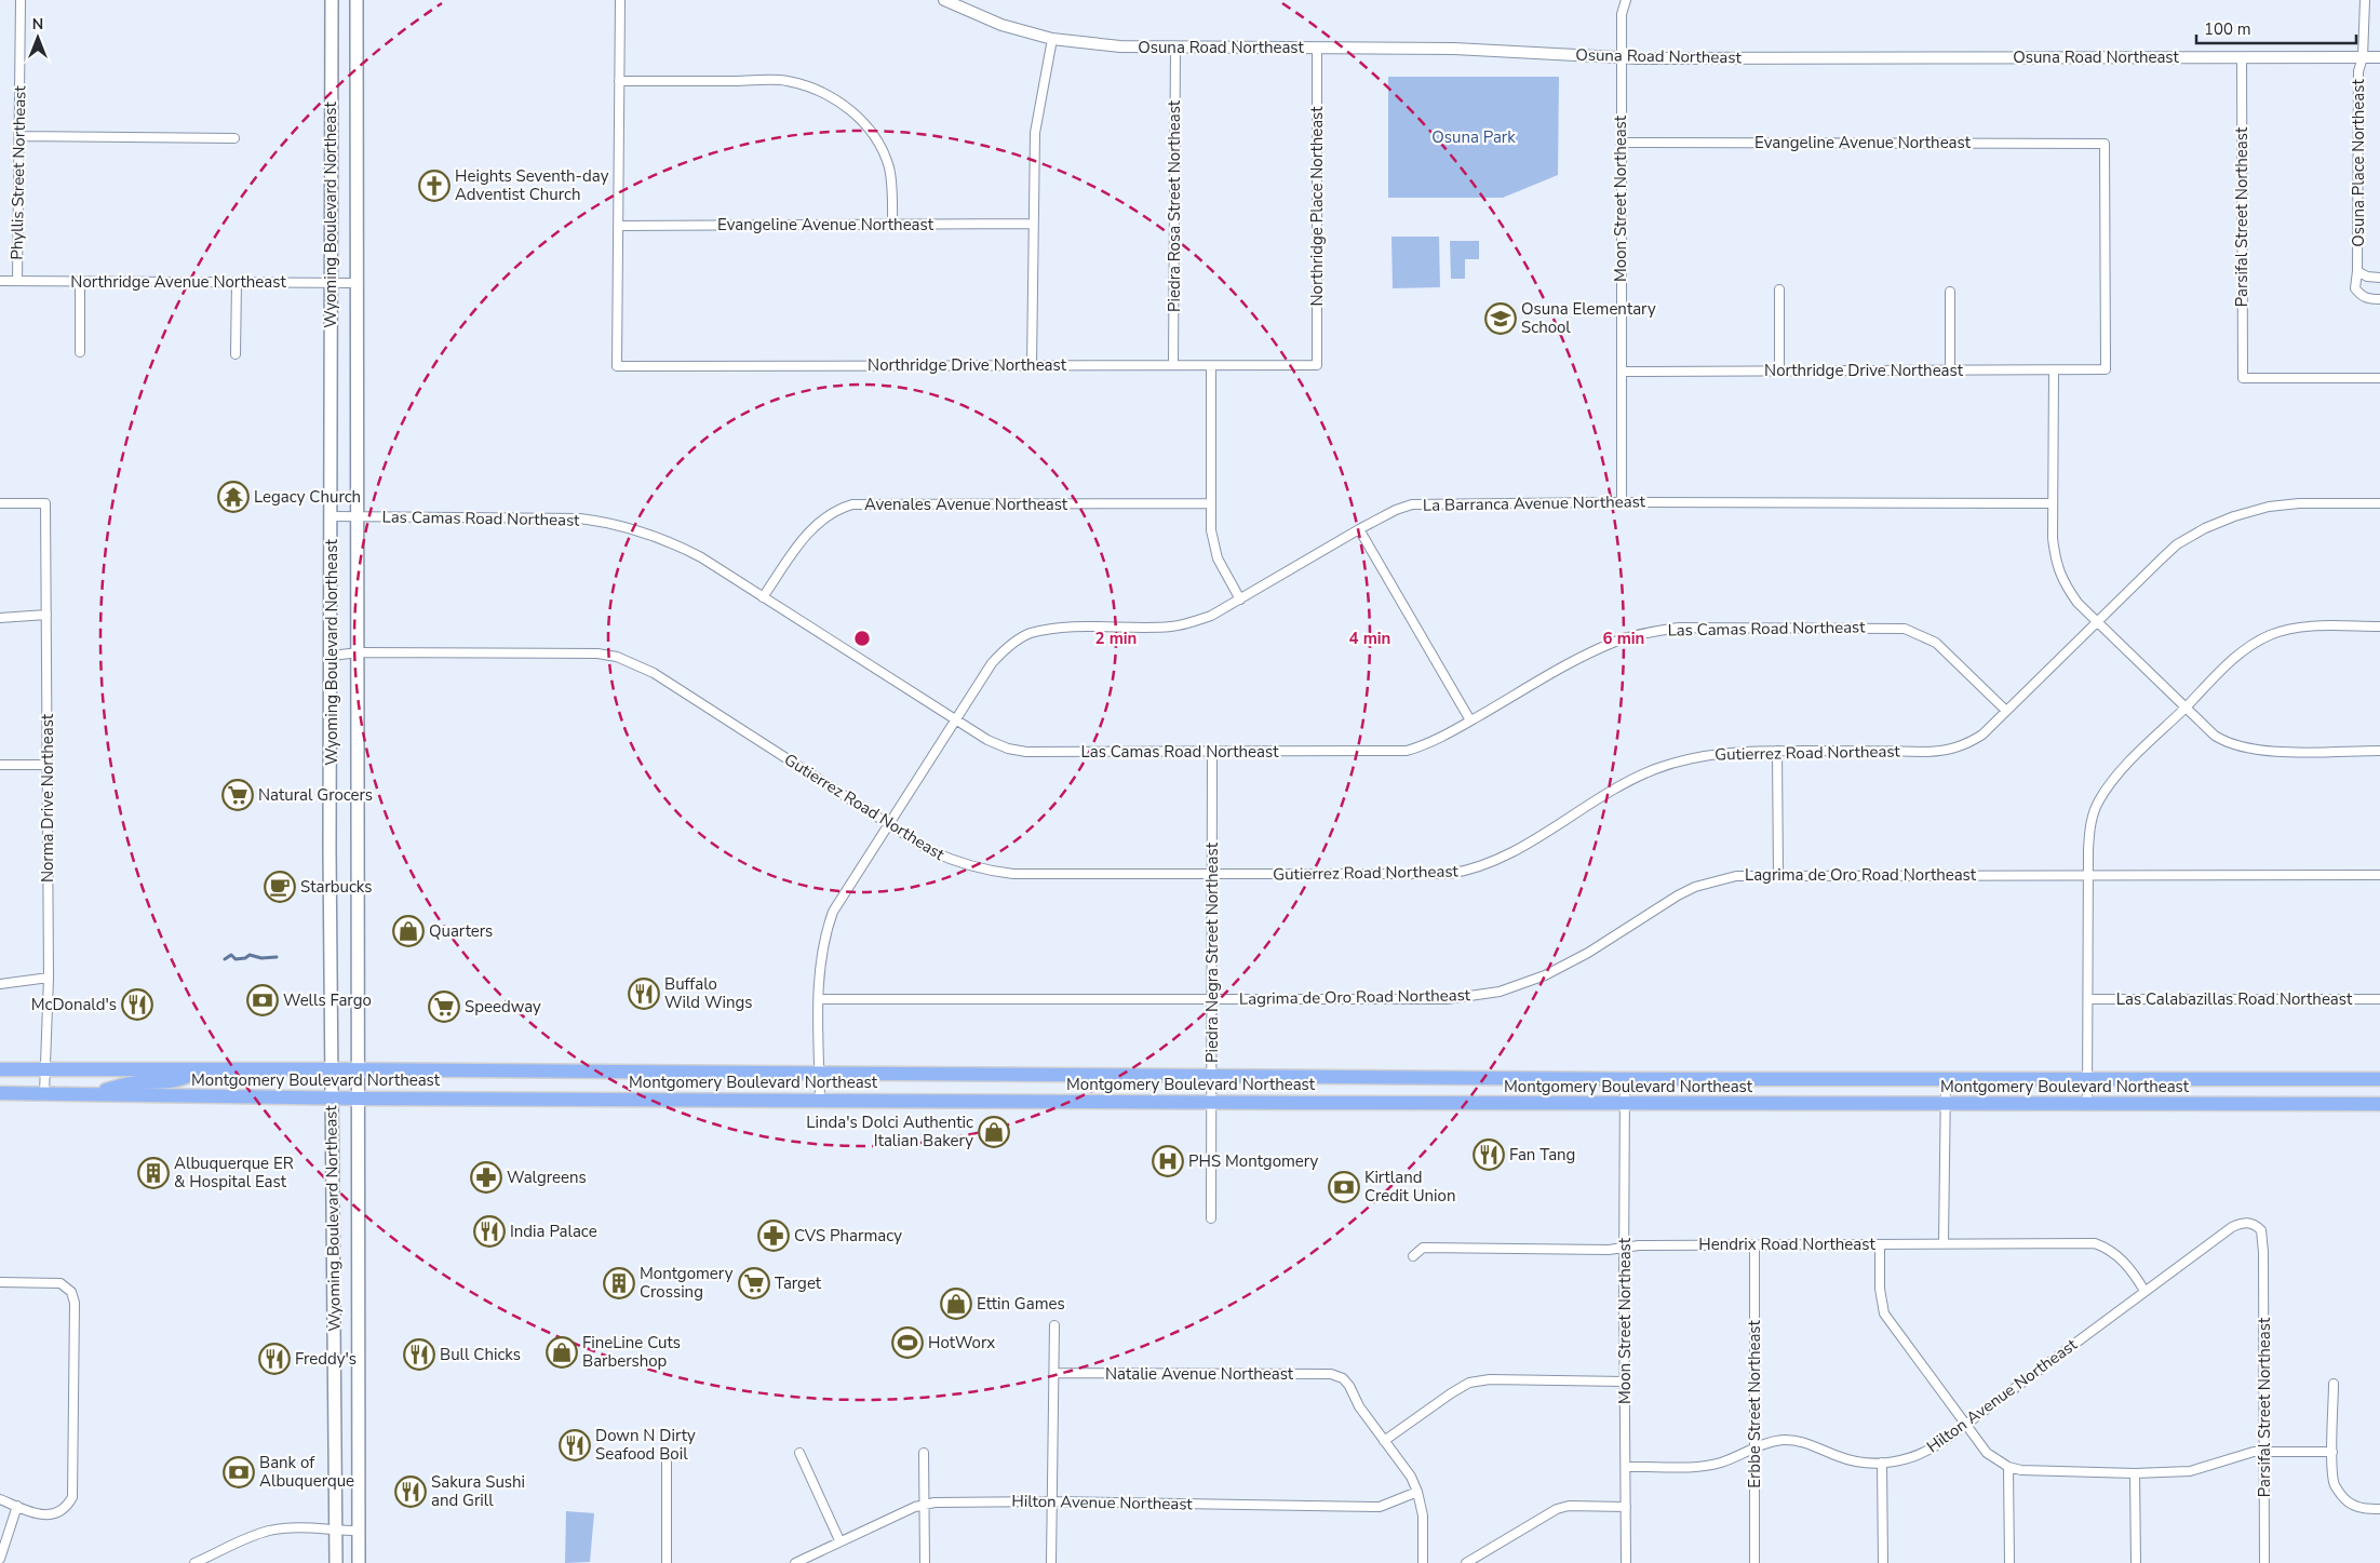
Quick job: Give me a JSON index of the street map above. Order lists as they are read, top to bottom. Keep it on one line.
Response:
{"streets":{"main road":["Wyoming Boulevard Northeast","Montgomery Boulevard Northeast"],"street":["Osuna Road Northeast","Evangeline Avenue Northeast","Osuna Place Northeast","Phyllis Street Northeast","Moon Street Northeast","Piedra Rosa Street Northeast","Northridge Place Northeast","Parsifal Street Northeast","Northridge Avenue Northeast","Northridge Drive Northeast","La Barranca Avenue Northeast","Avenales Avenue Northeast","Las Camas Road Northeast","Gutierrez Road Northeast","Norma Drive Northeast","Lagrima de Oro Road Northeast","Piedra Negra Street Northeast","Las Calabazillas Road Northeast","Hendrix Road Northeast","Natalie Avenue Northeast","Hilton Avenue Northeast","Erbbe Street Northeast"]},"crossings":[["Osuna Road Northeast","Osuna Place Northeast"],["Osuna Road Northeast","Moon Street Northeast"],["Osuna Road Northeast","Piedra Rosa Street Northeast"],["Osuna Road Northeast","Northridge Place Northeast"],["Osuna Road Northeast","Parsifal Street Northeast"],["Evangeline Avenue Northeast","Moon Street Northeast"],["Evangeline Avenue Northeast","Northridge Drive Northeast"],["Phyllis Street Northeast","Northridge Avenue Northeast"],["Moon Street Northeast","Northridge Drive Northeast"],["Moon Street Northeast","La Barranca Avenue Northeast"],["Moon Street Northeast","Montgomery Boulevard Northeast"],["Moon Street Northeast","Hendrix Road Northeast"],["Moon Street Northeast","Hilton Avenue Northeast"],["Piedra Rosa Street Northeast","Northridge Drive Northeast"],["Northridge Place Northeast","Northridge Drive Northeast"],["Wyoming Boulevard Northeast","Northridge Avenue Northeast"],["Wyoming Boulevard Northeast","Las Camas Road Northeast"],["Wyoming Boulevard Northeast","Gutierrez Road Northeast"],["Wyoming Boulevard Northeast","Montgomery Boulevard Northeast"],["Parsifal Street Northeast","Hilton Avenue Northeast"],["La Barranca Avenue Northeast","Las Camas Road Northeast"],["La Barranca Avenue Northeast","Gutierrez Road Northeast"],["La Barranca Avenue Northeast","Lagrima de Oro Road Northeast"],["La Barranca Avenue Northeast","Montgomery Boulevard Northeast"],["Avenales Avenue Northeast","Las Camas Road Northeast"],["Las Camas Road Northeast","Gutierrez Road Northeast"],["Las Camas Road Northeast","Piedra Negra Street Northeast"],["Gutierrez Road Northeast","Piedra Negra Street Northeast"],["Norma Drive Northeast","Montgomery Boulevard Northeast"],["Lagrima de Oro Road Northeast","Piedra Negra Street Northeast"],["Piedra Negra Street Northeast","Montgomery Boulevard Northeast"],["Hendrix Road Northeast","Hilton Avenue Northeast"],["Hendrix Road Northeast","Erbbe Street Northeast"],["Hilton Avenue Northeast","Erbbe Street Northeast"]],"parks":["Osuna Park"],"places":{"church":["Heights Seventh-day Adventist Church"],"school or university":["Osuna Elementary School"],"temple":["Legacy Church"],"supermarket":["Natural Grocers","Speedway","Target"],"cafe":["Starbucks"],"shop":["Quarters","Linda's Dolci Authentic Italian Bakery","Ettin Games","FineLine Cuts Barbershop"],"restaurant":["Buffalo Wild Wings","McDonald's","Fan Tang","India Palace","Bull Chicks","Freddy's","Down N Dirty Seafood Boil","Sakura Sushi and Grill"],"bank":["Wells Fargo","Kirtland Credit Union","Bank of Albuquerque"],"hospital":["PHS Montgomery"],"building":["Albuquerque ER & Hospital East","Montgomery Crossing"],"pharmacy":["Walgreens","CVS Pharmacy"],"sports":["HotWorx"]},"scale_bar":"100 m","north":"top","rings":["2 min","4 min","6 min"]}
